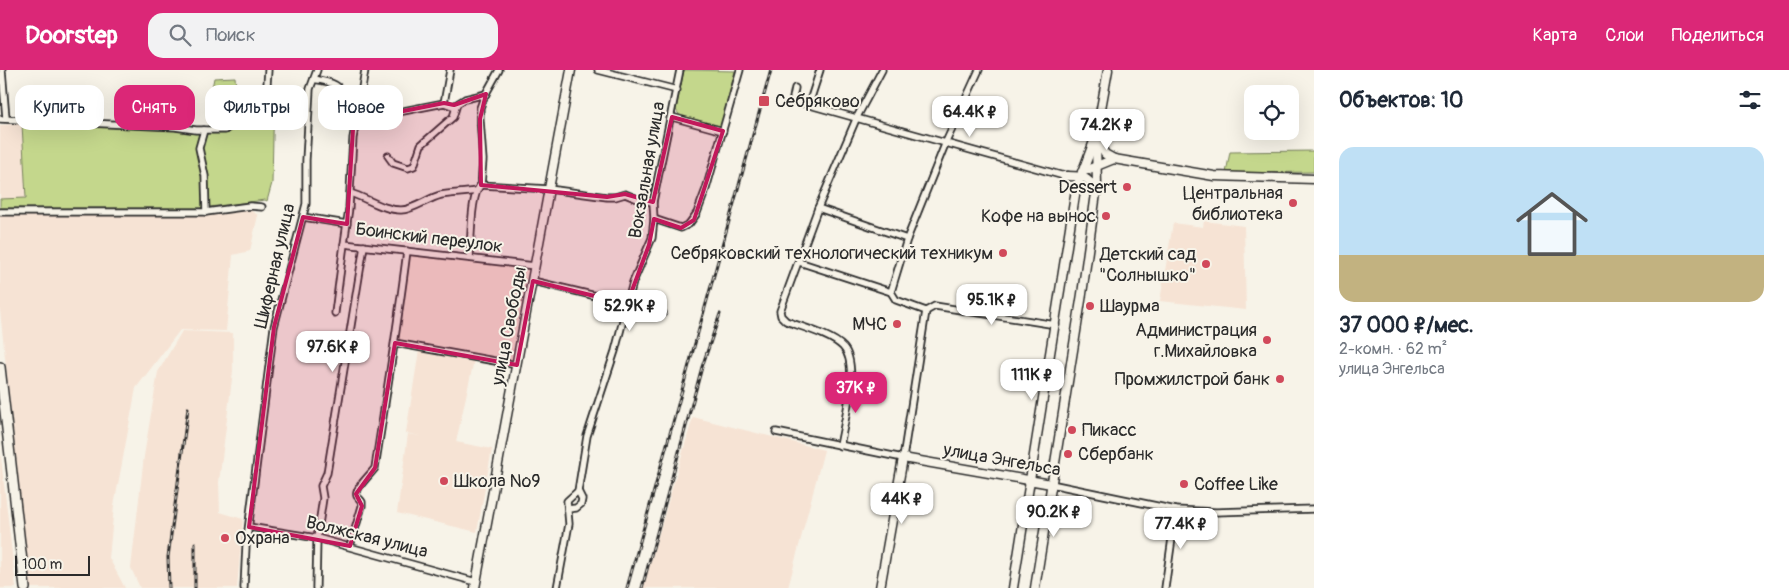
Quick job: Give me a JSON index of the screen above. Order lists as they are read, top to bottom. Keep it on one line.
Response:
{"streets":{"street":["Вокзальная улица","Боинский переулок","Шиферная улица","улица Свободы","улица Энгельса","Волжская улица"]},"crossings":[["Боинский переулок","улица Свободы"],["Шиферная улица","Волжская улица"],["улица Свободы","Волжская улица"]],"places":{"transit":["Себряково"],"other":["Dessert","Центральная библиотека","Кофе на вынос","Себряковский технологический техникум","Детский сад \"Солнышко\"","Шаурма","МЧС","Администрация г.Михайловка","Промжилстрой банк","Пикасс","Сбербанк","Школа №9","Coffee Like","Охрана"]},"scale_bar":"100 m","page":{"header":"Doorstep","search":"Поиск","nav":["Карта","Слои","Поделиться"],"heading":"Объектов: 10","chip":["Купить","Снять","Фильтры","Новое"],"price":["64.4K ₽","74.2K ₽","95.1K ₽","52.9K ₽","97.6K ₽","111K ₽","37K ₽","44K ₽","90.2K ₽","77.4K ₽"],"list":[{"name":"37 000 ₽/мес.","note":"2-комн. · 62 m² · улица Энгельса"}],"scale":"100 m"}}
